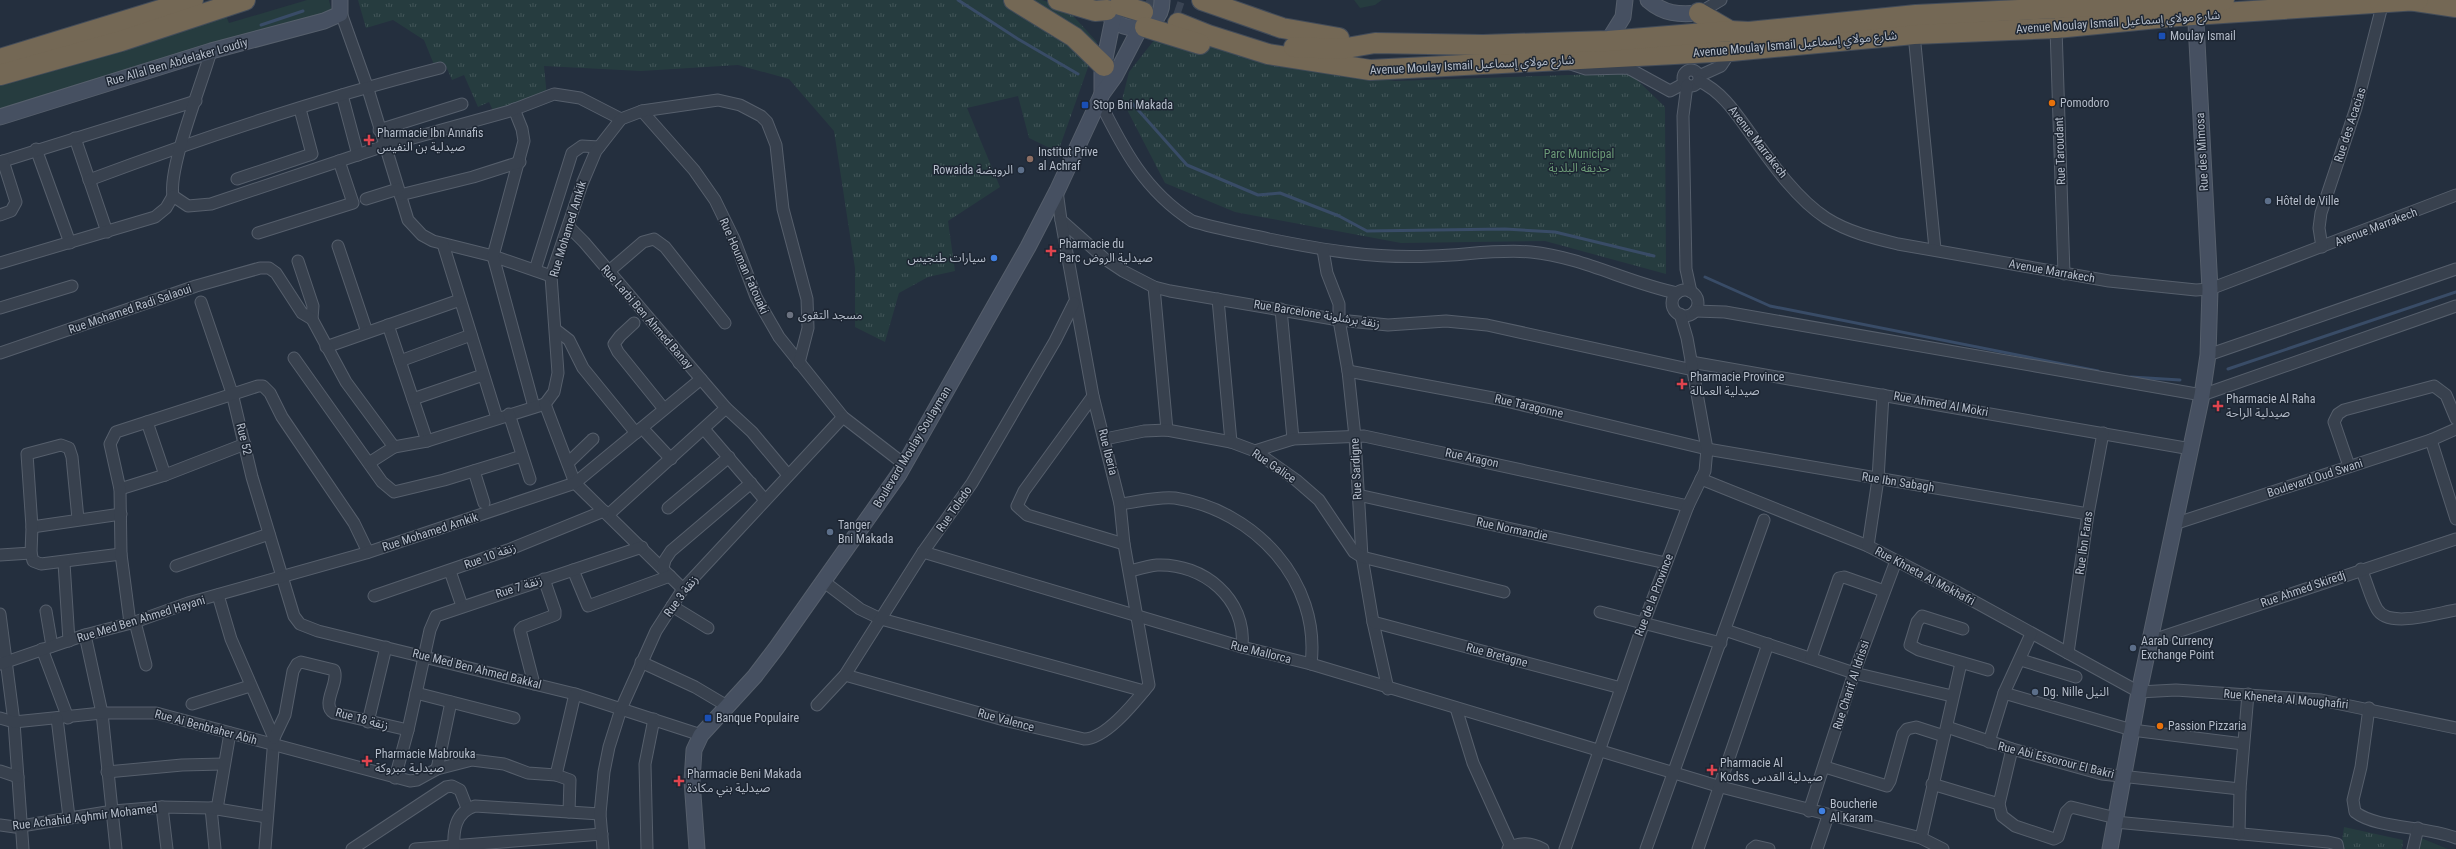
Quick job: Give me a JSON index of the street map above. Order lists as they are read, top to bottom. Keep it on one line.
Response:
{"streets":{"highway":["Avenue Moulay Ismail شارع مولاي إسماعيل"],"main road":["Rue Allal Ben Abdelaker Loudiy","Rue des Mimosa","Boulevard Moulay Soulayman"],"street":["Rue des Acacias","Avenue Marrakech","Rue Taroudant","Rue Mohamed Amkik","Rue Houman Fatouaki","Rue Mohamed Radi Salaoui","Rue Barcelone زنقة برشلونة","Rue Larbi Ben Ahmed Banay","Rue Ahmed Al Mokri","Rue Taragonne","Rue 52","Rue Iberia","Rue Aragon","Rue Galice","Rue Sardigne","Boulevard Oud Swani","Rue Ibn Sabagh","Rue Toledo","Rue Normandie","Rue Ibn Faras","Rue 10 زنقة","Rue Khneta Al Mokhafri","Rue 7 زنقة","Rue Ahmed Skiredj","Rue de la Province","Rue 3 زنقة","Rue Med Ben Ahmed Hayani","Rue Mallorca","Rue Bretagne","Rue Med Ben Ahmed Bakkal","Rue Charif Al Idrissi","Rue Kheneta Al Moughafiri","Rue 18 زنقة","Rue Valence","Rue Ai Benbtaher Abih","Rue Abi Essorour El Bakri","Rue Achahid Aghmir Mohamed"]},"crossings":[["Avenue Moulay Ismail شارع مولاي إسماعيل","Rue des Acacias"],["Avenue Moulay Ismail شارع مولاي إسماعيل","Rue Taroudant"],["Avenue Moulay Ismail شارع مولاي إسماعيل","Rue des Mimosa"],["Rue des Acacias","Avenue Marrakech"],["Avenue Marrakech","Rue Taroudant"],["Avenue Marrakech","Rue des Mimosa"],["Rue des Mimosa","Rue Ahmed Al Mokri"],["Rue des Mimosa","Boulevard Oud Swani"],["Rue des Mimosa","Rue Khneta Al Mokhafri"],["Rue des Mimosa","Rue Ahmed Skiredj"],["Rue des Mimosa","Rue Kheneta Al Moughafiri"],["Rue des Mimosa","Rue Abi Essorour El Bakri"],["Rue Mohamed Amkik","Rue Houman Fatouaki"],["Rue Mohamed Amkik","Rue Larbi Ben Ahmed Banay"],["Rue Mohamed Amkik","Rue 52"],["Rue Mohamed Amkik","Rue Med Ben Ahmed Hayani"],["Rue Mohamed Amkik","Rue Med Ben Ahmed Bakkal"],["Rue Houman Fatouaki","Boulevard Moulay Soulayman"],["Rue Houman Fatouaki","Rue 3 زنقة"],["Rue Barcelone زنقة برشلونة","Rue Ahmed Al Mokri"],["Rue Barcelone زنقة برشلونة","Rue Iberia"],["Rue Barcelone زنقة برشلونة","Rue Sardigne"],["Rue Barcelone زنقة برشلونة","Rue de la Province"],["Rue Larbi Ben Ahmed Banay","Rue 10 زنقة"],["Rue Larbi Ben Ahmed Banay","Rue 3 زنقة"],["Rue Ahmed Al Mokri","Rue Ibn Faras"],["Rue Ahmed Al Mokri","Rue de la Province"],["Rue Taragonne","Rue Sardigne"],["Rue Taragonne","Rue Ibn Sabagh"],["Rue Taragonne","Rue de la Province"],["Rue 52","Rue Med Ben Ahmed Hayani"],["Rue 52","Rue Med Ben Ahmed Bakkal"],["Boulevard Moulay Soulayman","Rue Med Ben Ahmed Bakkal"],["Rue Iberia","Rue Galice"],["Rue Iberia","Rue Toledo"],["Rue Iberia","Rue Mallorca"],["Rue Iberia","Rue Valence"],["Rue Aragon","Rue Galice"],["Rue Aragon","Rue Sardigne"],["Rue Aragon","Rue de la Province"],["Rue Galice","Rue Sardigne"],["Rue Sardigne","Rue Normandie"],["Rue Sardigne","Rue Mallorca"],["Rue Sardigne","Rue Bretagne"],["Rue Ibn Sabagh","Rue Ibn Faras"],["Rue Ibn Sabagh","Rue de la Province"],["Rue Toledo","Rue Mallorca"],["Rue Toledo","Rue Valence"],["Rue Normandie","Rue de la Province"],["Rue Ibn Faras","Rue Khneta Al Mokhafri"],["Rue Khneta Al Mokhafri","Rue de la Province"],["Rue Khneta Al Mokhafri","Rue Charif Al Idrissi"],["Rue Khneta Al Mokhafri","Rue Kheneta Al Moughafiri"],["Rue 7 زنقة","Rue Med Ben Ahmed Bakkal"],["Rue de la Province","Rue Mallorca"],["Rue de la Province","Rue Bretagne"],["Rue 3 زنقة","Rue Med Ben Ahmed Bakkal"],["Rue Med Ben Ahmed Hayani","Rue Med Ben Ahmed Bakkal"],["Rue Mallorca","Rue Charif Al Idrissi"],["Rue Charif Al Idrissi","Rue Abi Essorour El Bakri"],["Rue 18 زنقة","Rue Ai Benbtaher Abih"]],"parks":["Parc Municipal حديقة البلدية"],"places":{"transit":["Moulay Ismail","Stop Bni Makada","Banque Populaire"],"other":["Pomodoro","Institut Prive al Achraf","Rowaida الرويضة","Hôtel de Ville","سيارات طنجيس","مسجد التقوى","Tanger Bni Makada","Aarab Currency Exchange Point","Dg. Nille النيل","Passion Pizzaria","Boucherie Al Karam"],"health":["Pharmacie Ibn Annafis صيدلية بن النفيس","Pharmacie du Parc صيدلية الروض","Pharmacie Province صيدلية العمالة","Pharmacie Al Raha صيدلية الراحة","Pharmacie Mabrouka صيدلية مبروكة","Pharmacie Al Kodss صيدلية القدس","Pharmacie Beni Makada صيدلية بني مكادة"]}}
